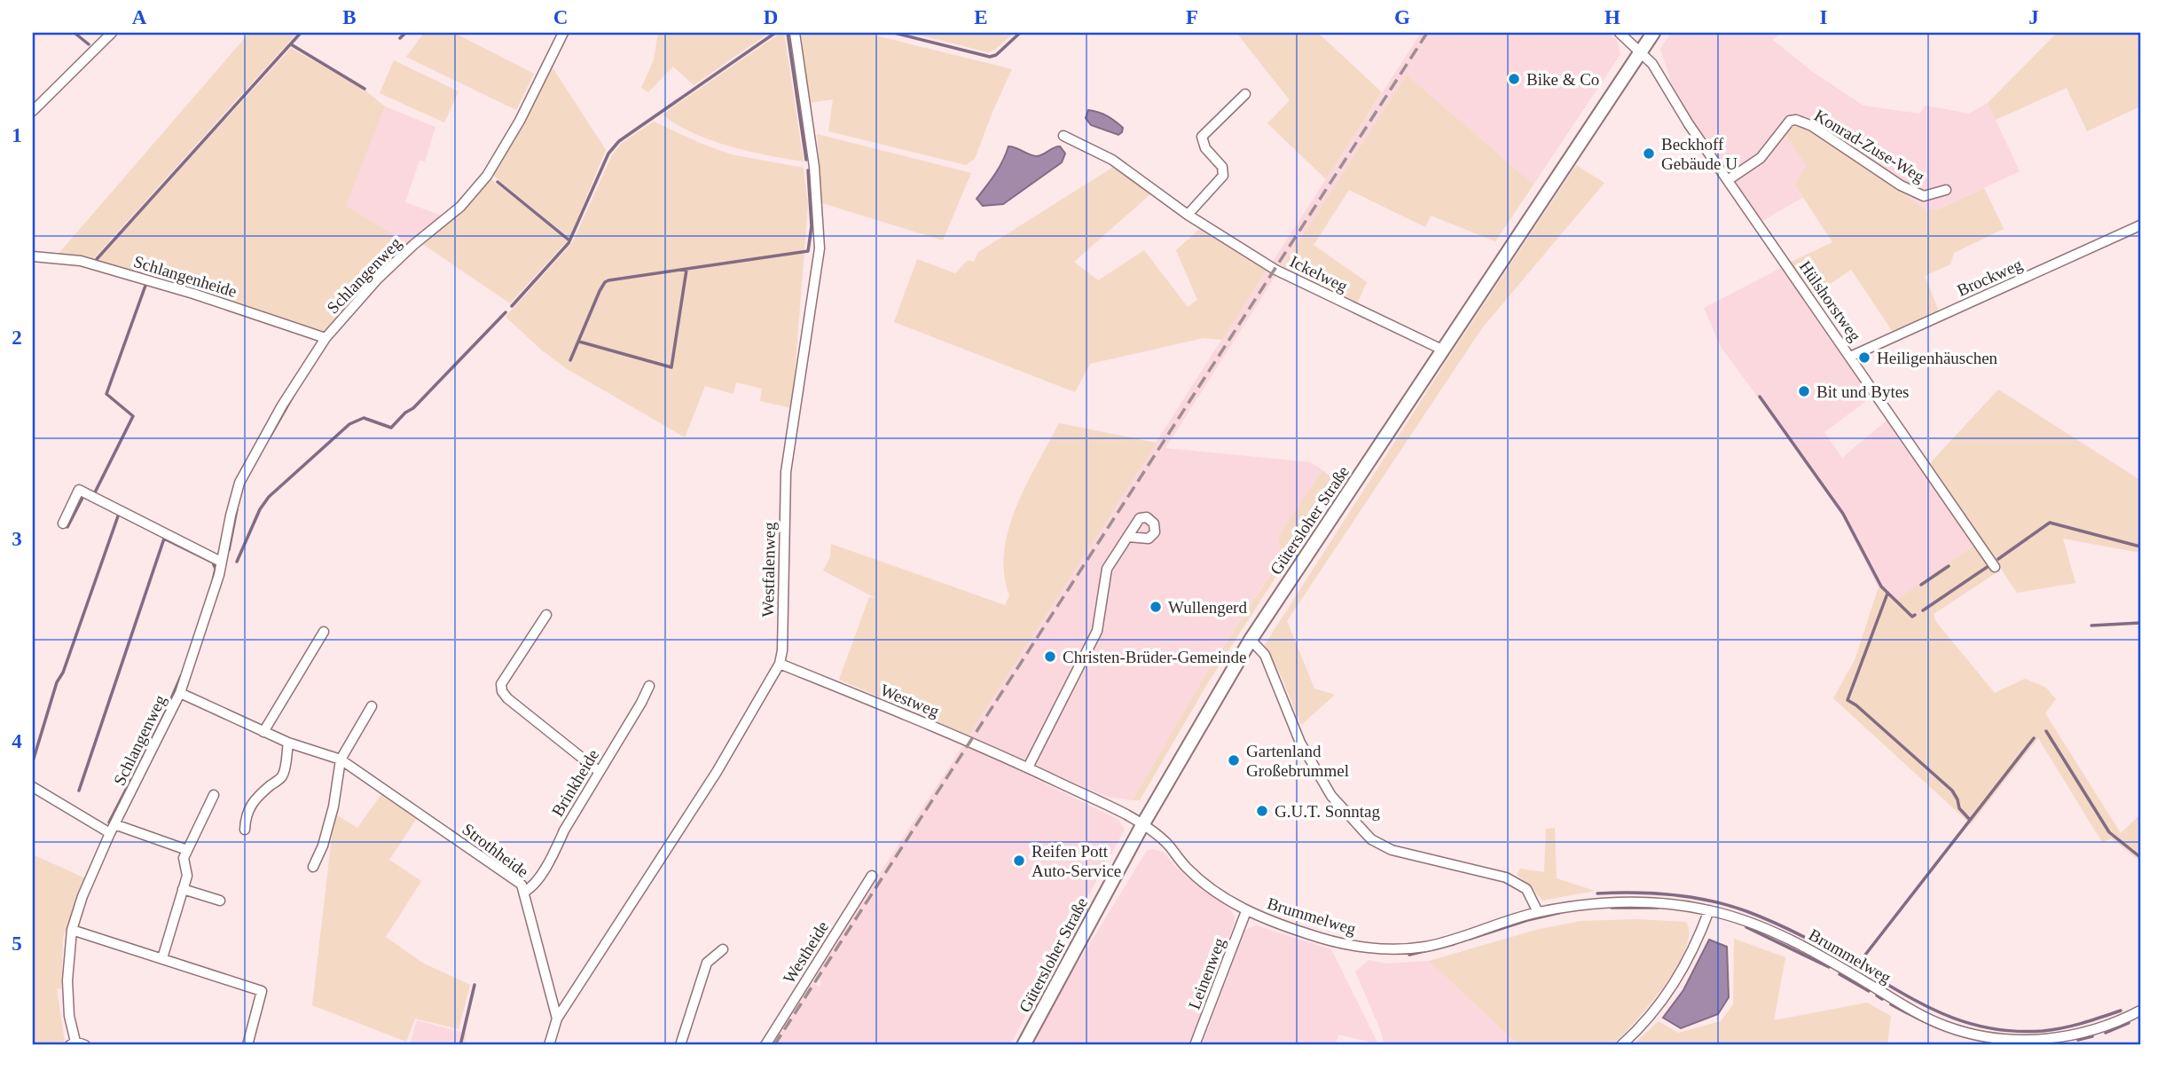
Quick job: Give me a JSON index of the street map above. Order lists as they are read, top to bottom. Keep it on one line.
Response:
{"streets":{"main road":["Gütersloher Straße"],"street":["Konrad-Zuse-Weg","Ickelweg","Schlangenweg","Schlangenheide","Brockweg","Hülshorstweg","Westfalenweg","Westweg","Brinkheide","Strothheide","Brummelweg","Westheide","Leinenweg"]},"crossings":[["Konrad-Zuse-Weg","Hülshorstweg"],["Ickelweg","Gütersloher Straße"],["Schlangenweg","Schlangenheide"],["Schlangenweg","Strothheide"],["Brockweg","Hülshorstweg"],["Hülshorstweg","Gütersloher Straße"],["Gütersloher Straße","Westweg"],["Gütersloher Straße","Brummelweg"],["Westfalenweg","Westweg"],["Westfalenweg","Strothheide"],["Westweg","Brummelweg"],["Brinkheide","Strothheide"],["Brummelweg","Leinenweg"]],"places":["Bike & Co","Beckhoff Gebäude U","Heiligenhäuschen","Bit und Bytes","Wullengerd","Christen-Brüder-Gemeinde","Gartenland Großebrummel","G.U.T. Sonntag","Reifen Pott Auto-Service"],"grid":{"columns":["A","B","C","D","E","F","G","H","I","J"],"rows":["1","2","3","4","5"]}}
